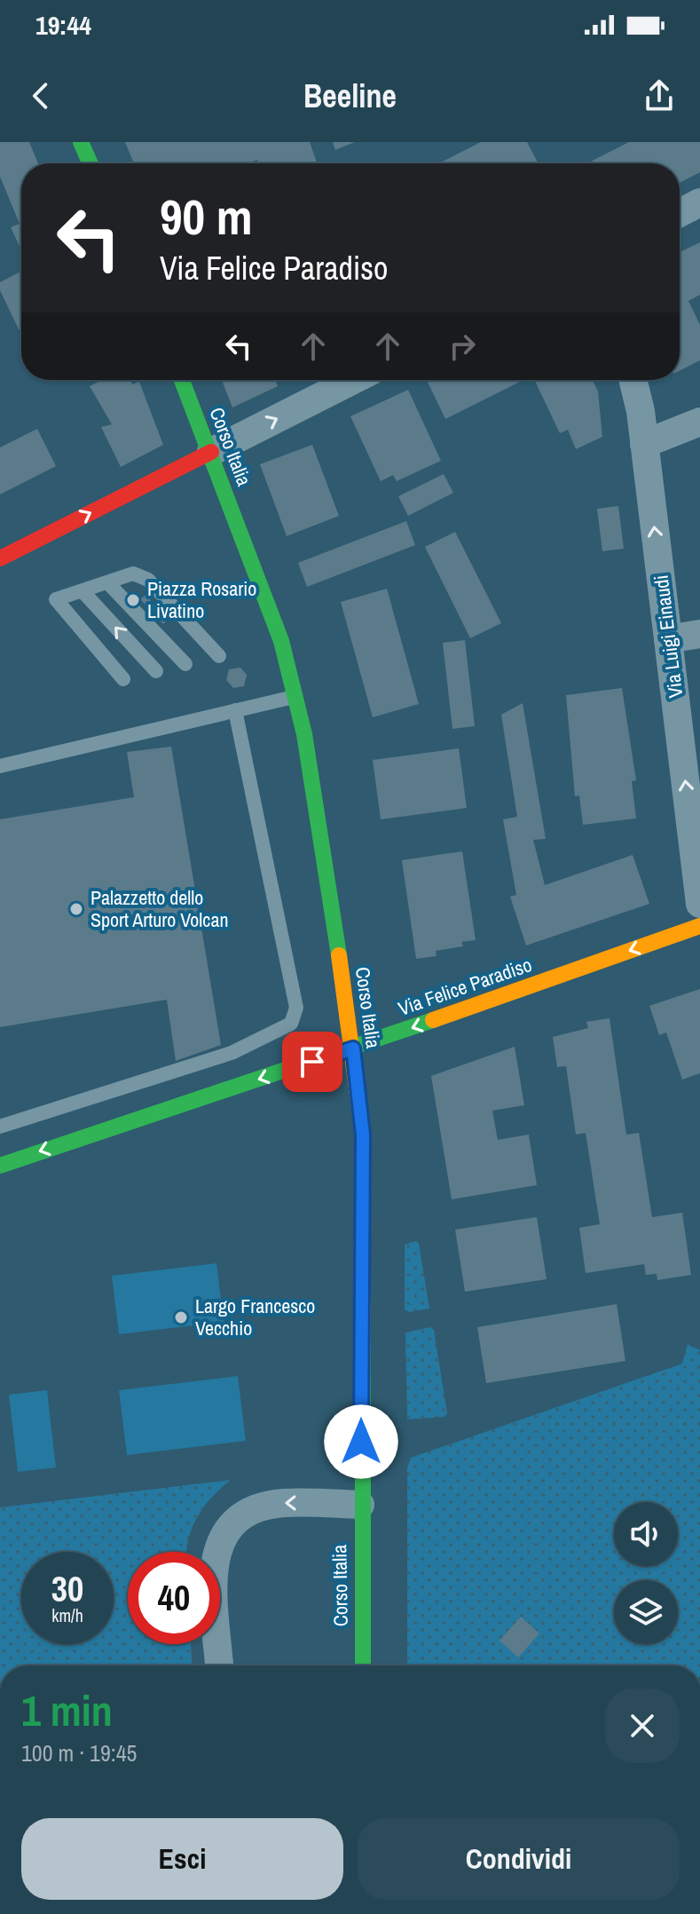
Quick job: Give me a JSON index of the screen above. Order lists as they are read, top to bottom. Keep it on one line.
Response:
{"streets":{"street":["Corso Italia","Via Luigi Einaudi","Via Felice Paradiso"]},"crossings":[["Corso Italia","Via Felice Paradiso"]],"one_way":["Via Luigi Einaudi","Via Felice Paradiso"],"places":["Piazza Rosario Livatino","Palazzetto dello Sport Arturo Volcan","Largo Francesco Vecchio"],"page":{"status":"19:44","header":"Beeline","turn":["90 m","Via Felice Paradiso"],"speed":"30 km/h","limit":"40","heading":["1 min","100 m · 19:45"],"buttons":["Esci","Condividi"]}}
